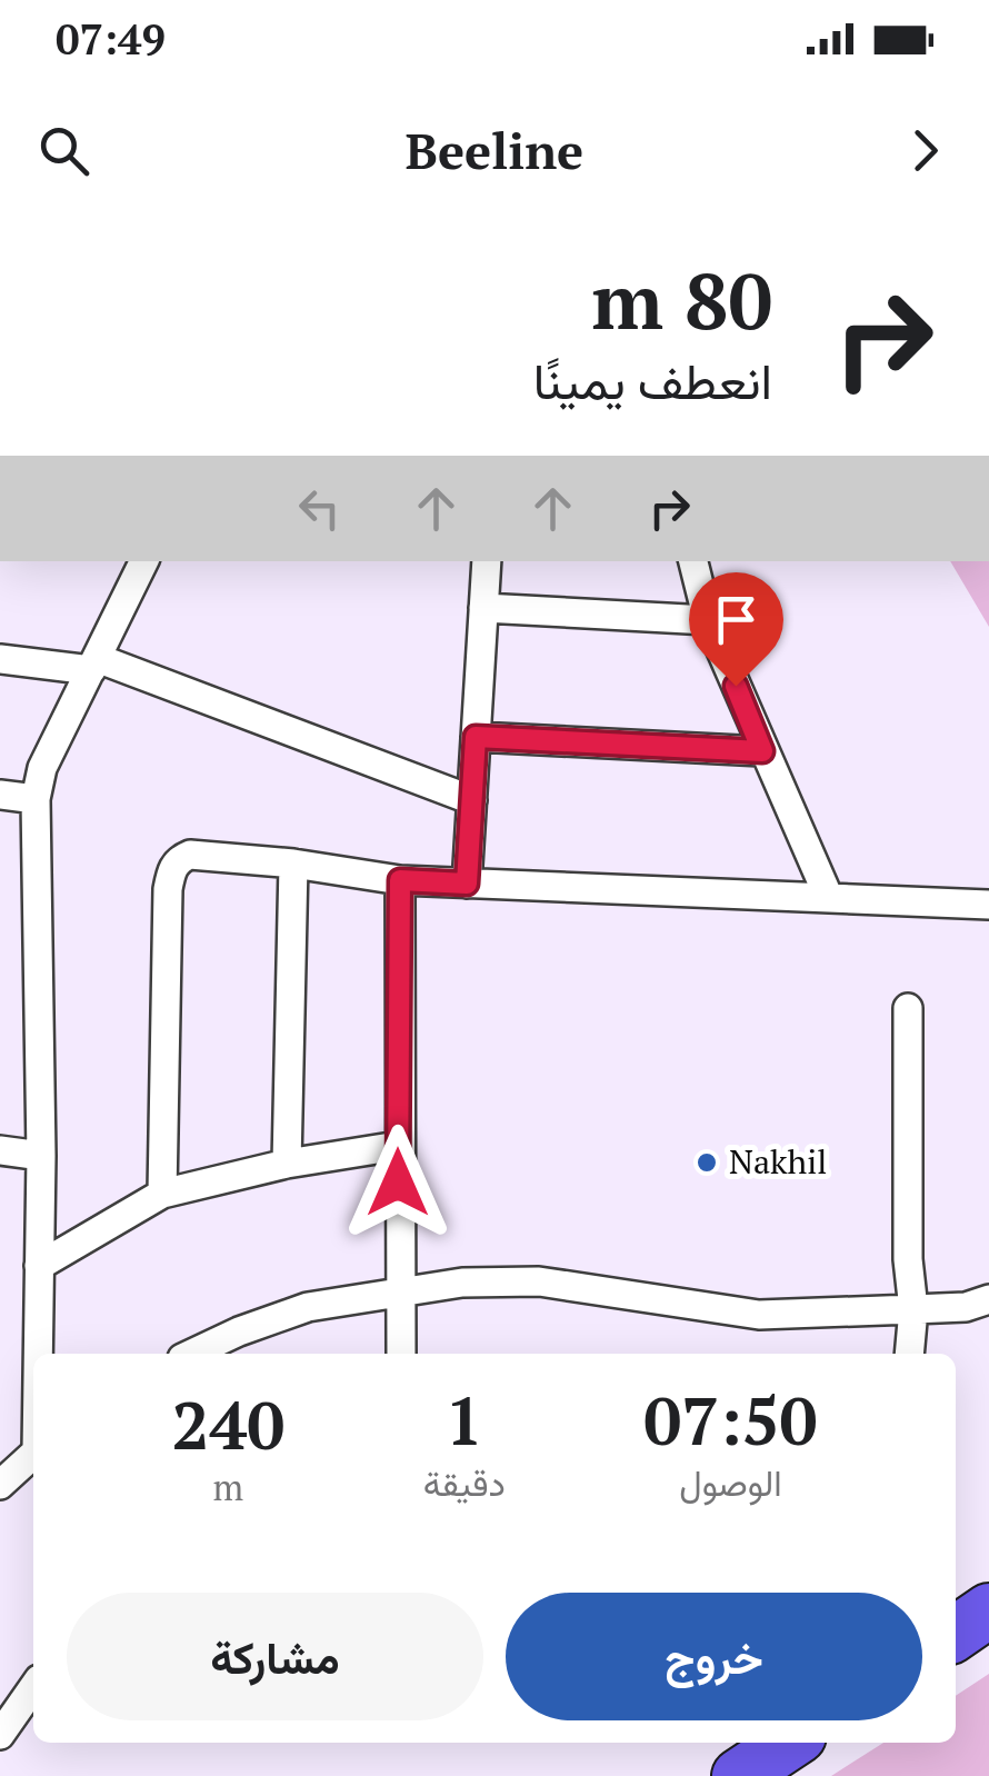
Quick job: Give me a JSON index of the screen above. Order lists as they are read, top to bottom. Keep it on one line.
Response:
{"places":["Nakhil"],"page":{"status":"07:49","header":"Beeline","turn":["80 m","انعطف يمينًا"],"eta":["07:50","الوصول","1","دقيقة","240","m"],"buttons":["خروج","مشاركة"]}}
